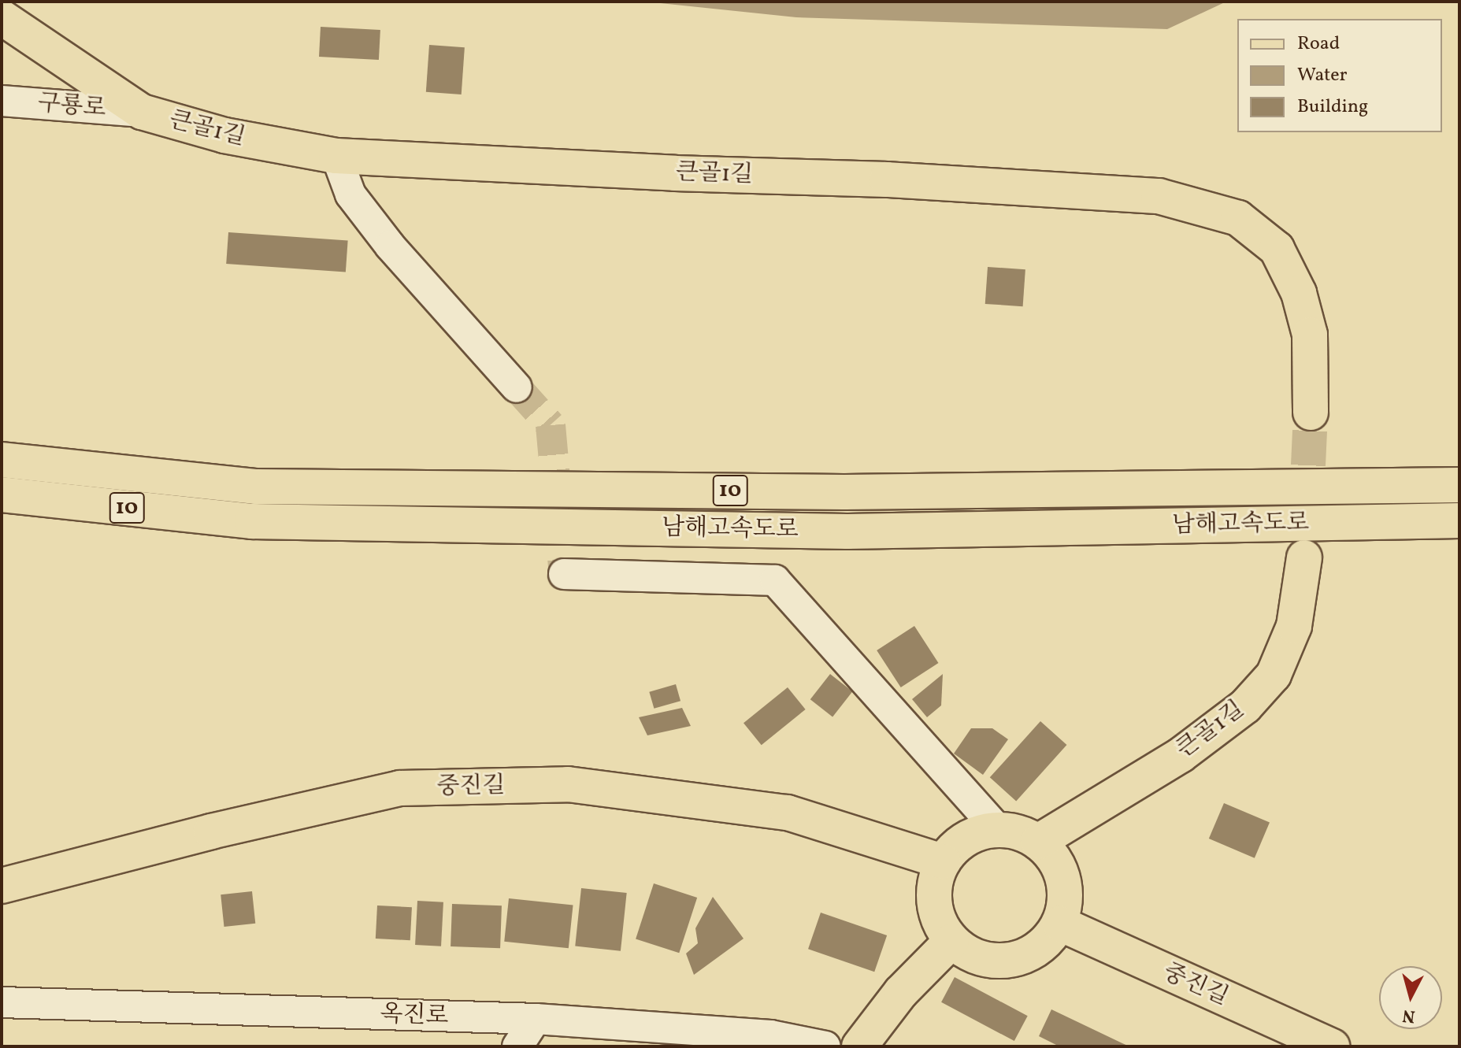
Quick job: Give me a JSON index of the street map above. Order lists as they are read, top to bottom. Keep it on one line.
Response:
{"streets":{"main road":["큰골1길","10","남해고속도로","중진길"],"street":["구룡로","옥진로"]},"crossings":[["구룡로","큰골1길"],["큰골1길","중진길"]],"legend":["Road","Water","Building"],"north":"bottom"}
